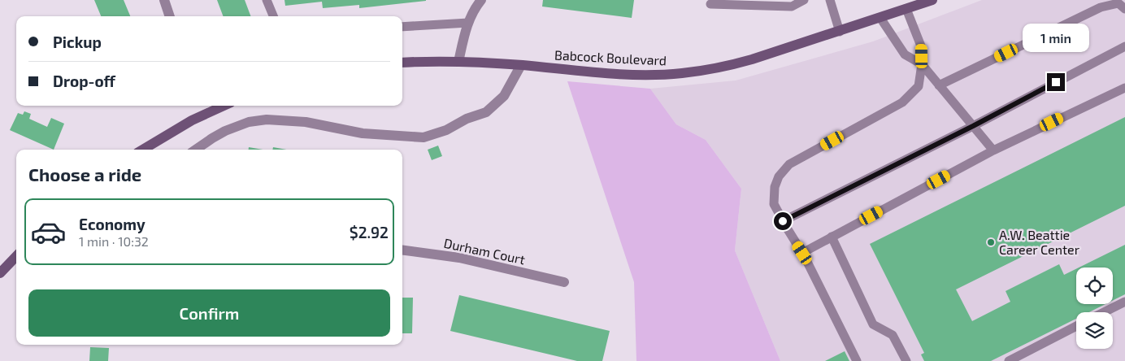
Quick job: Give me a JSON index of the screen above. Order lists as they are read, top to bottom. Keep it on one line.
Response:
{"streets":{"main road":["Babcock Boulevard"],"street":["Durham Court"]},"places":["A.W. Beattie Career Center"],"page":{"banner":["Pickup","Drop-off"],"bubble":"1 min","heading":"Choose a ride","list":[{"name":"Economy","note":"1 min · 10:32","value":"$2.92"}],"buttons":"Confirm"}}
